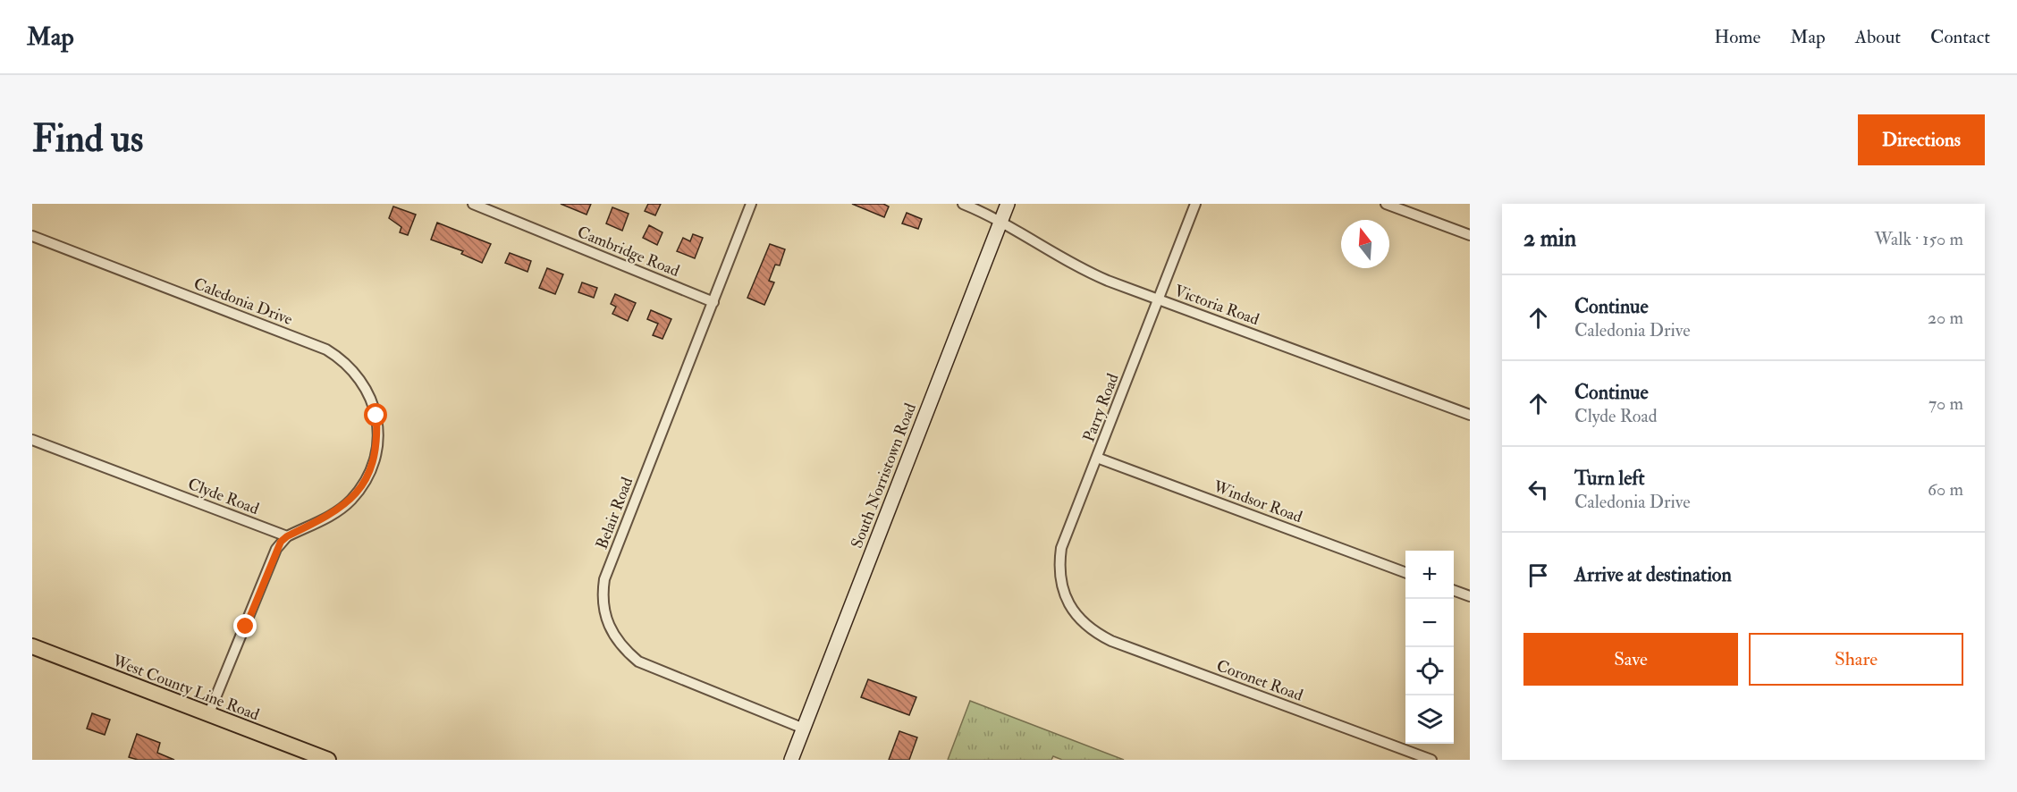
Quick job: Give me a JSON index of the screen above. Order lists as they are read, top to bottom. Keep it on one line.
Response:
{"streets":{"main road":["West County Line Road"],"street":["Cambridge Road","Caledonia Drive","Victoria Road","Parry Road","South Norristown Road","Clyde Road","Windsor Road","Belair Road","Coronet Road"]},"crossings":[["Cambridge Road","Belair Road"],["Caledonia Drive","Clyde Road"],["Victoria Road","Parry Road"],["Victoria Road","South Norristown Road"],["Parry Road","Windsor Road"],["Parry Road","Coronet Road"],["South Norristown Road","Belair Road"]],"north":"top","page":{"header":"Map","nav":["Home","Map","About","Contact"],"buttons":["Directions",["Save","Share"]],"title":"Find us","heading":["2 min","Walk · 150 m"],"list":[["Continue","Caledonia Drive","20 m"],["Continue","Clyde Road","70 m"],["Turn left","Caledonia Drive","60 m"],"Arrive at destination"],"map_buttons":["+","−"]}}
